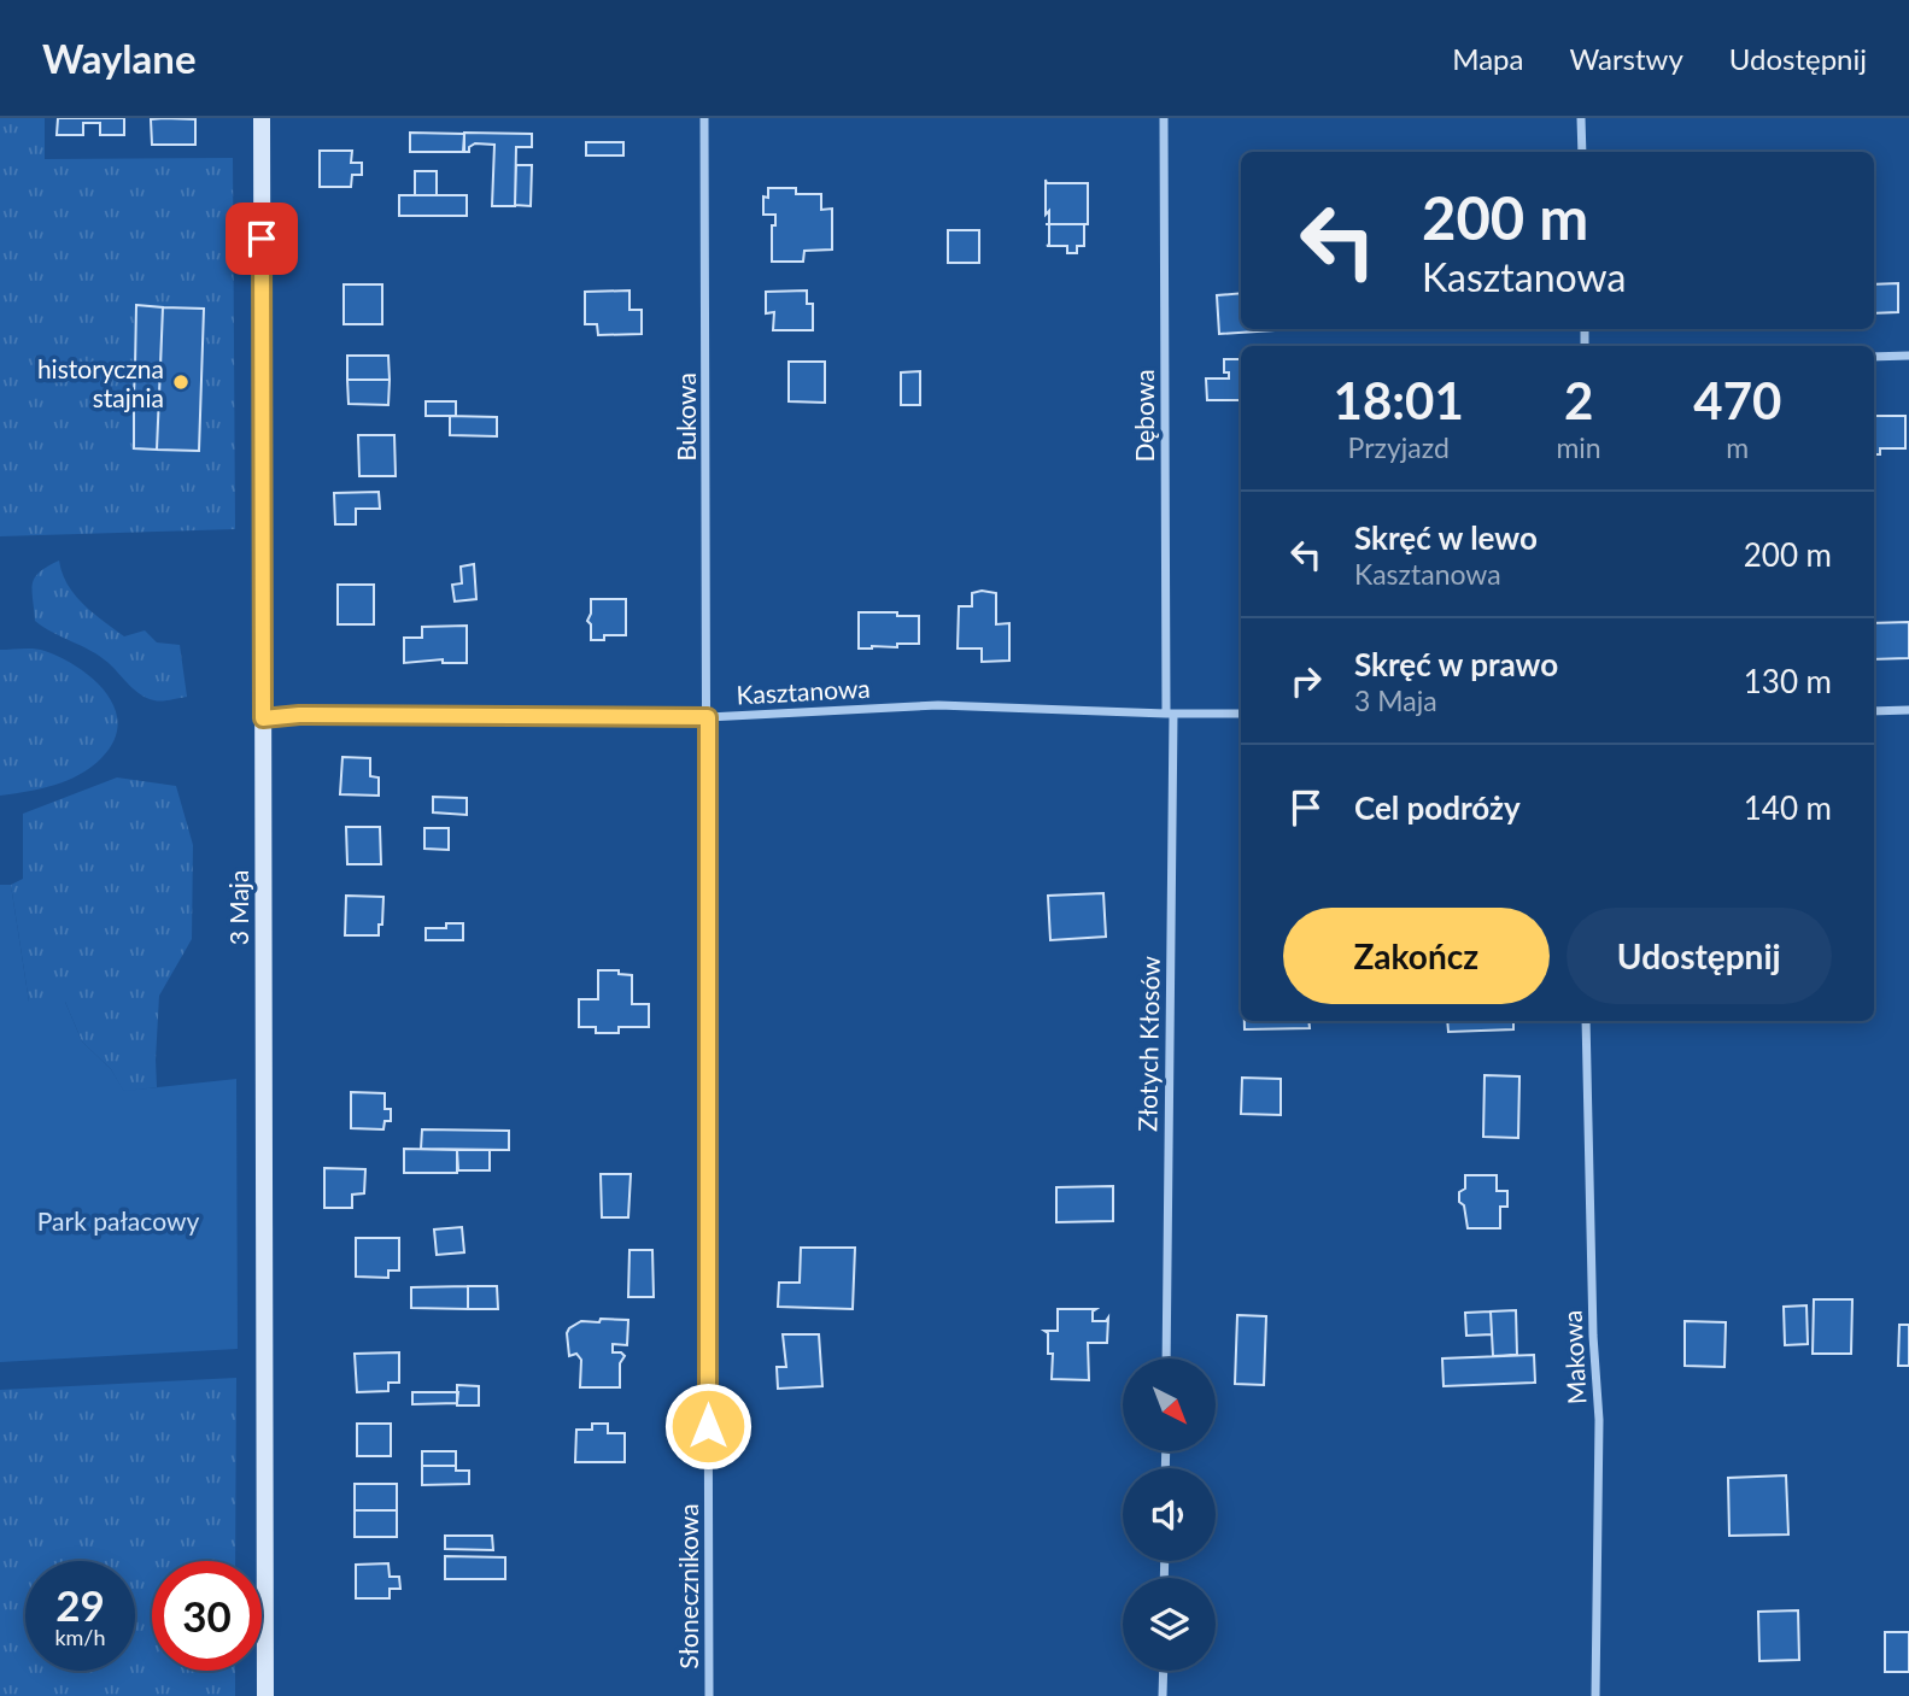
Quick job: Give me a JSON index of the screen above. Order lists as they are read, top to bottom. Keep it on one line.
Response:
{"streets":{"street":["Dębowa","Bukowa","Kasztanowa","3 Maja","Złotych Kłosów","Makowa","Słonecznikowa"]},"crossings":[["Dębowa","Kasztanowa"],["Dębowa","Złotych Kłosów"],["Bukowa","Kasztanowa"],["Bukowa","Słonecznikowa"],["Kasztanowa","3 Maja"],["Kasztanowa","Złotych Kłosów"],["Kasztanowa","Słonecznikowa"]],"parks":["Park pałacowy"],"places":["historyczna stajnia"],"north":"bottom right","page":{"header":"Waylane","nav":["Mapa","Warstwy","Udostępnij"],"turn":["200 m","Kasztanowa"],"eta":["18:01","Przyjazd","2","min","470","m"],"list":[{"name":"Skręć w lewo","note":"Kasztanowa","value":"200 m"},{"name":"Skręć w prawo","note":"3 Maja","value":"130 m"},{"name":"Cel podróży","value":"140 m"}],"buttons":["Zakończ","Udostępnij"],"speed":"29 km/h","limit":"30"}}
